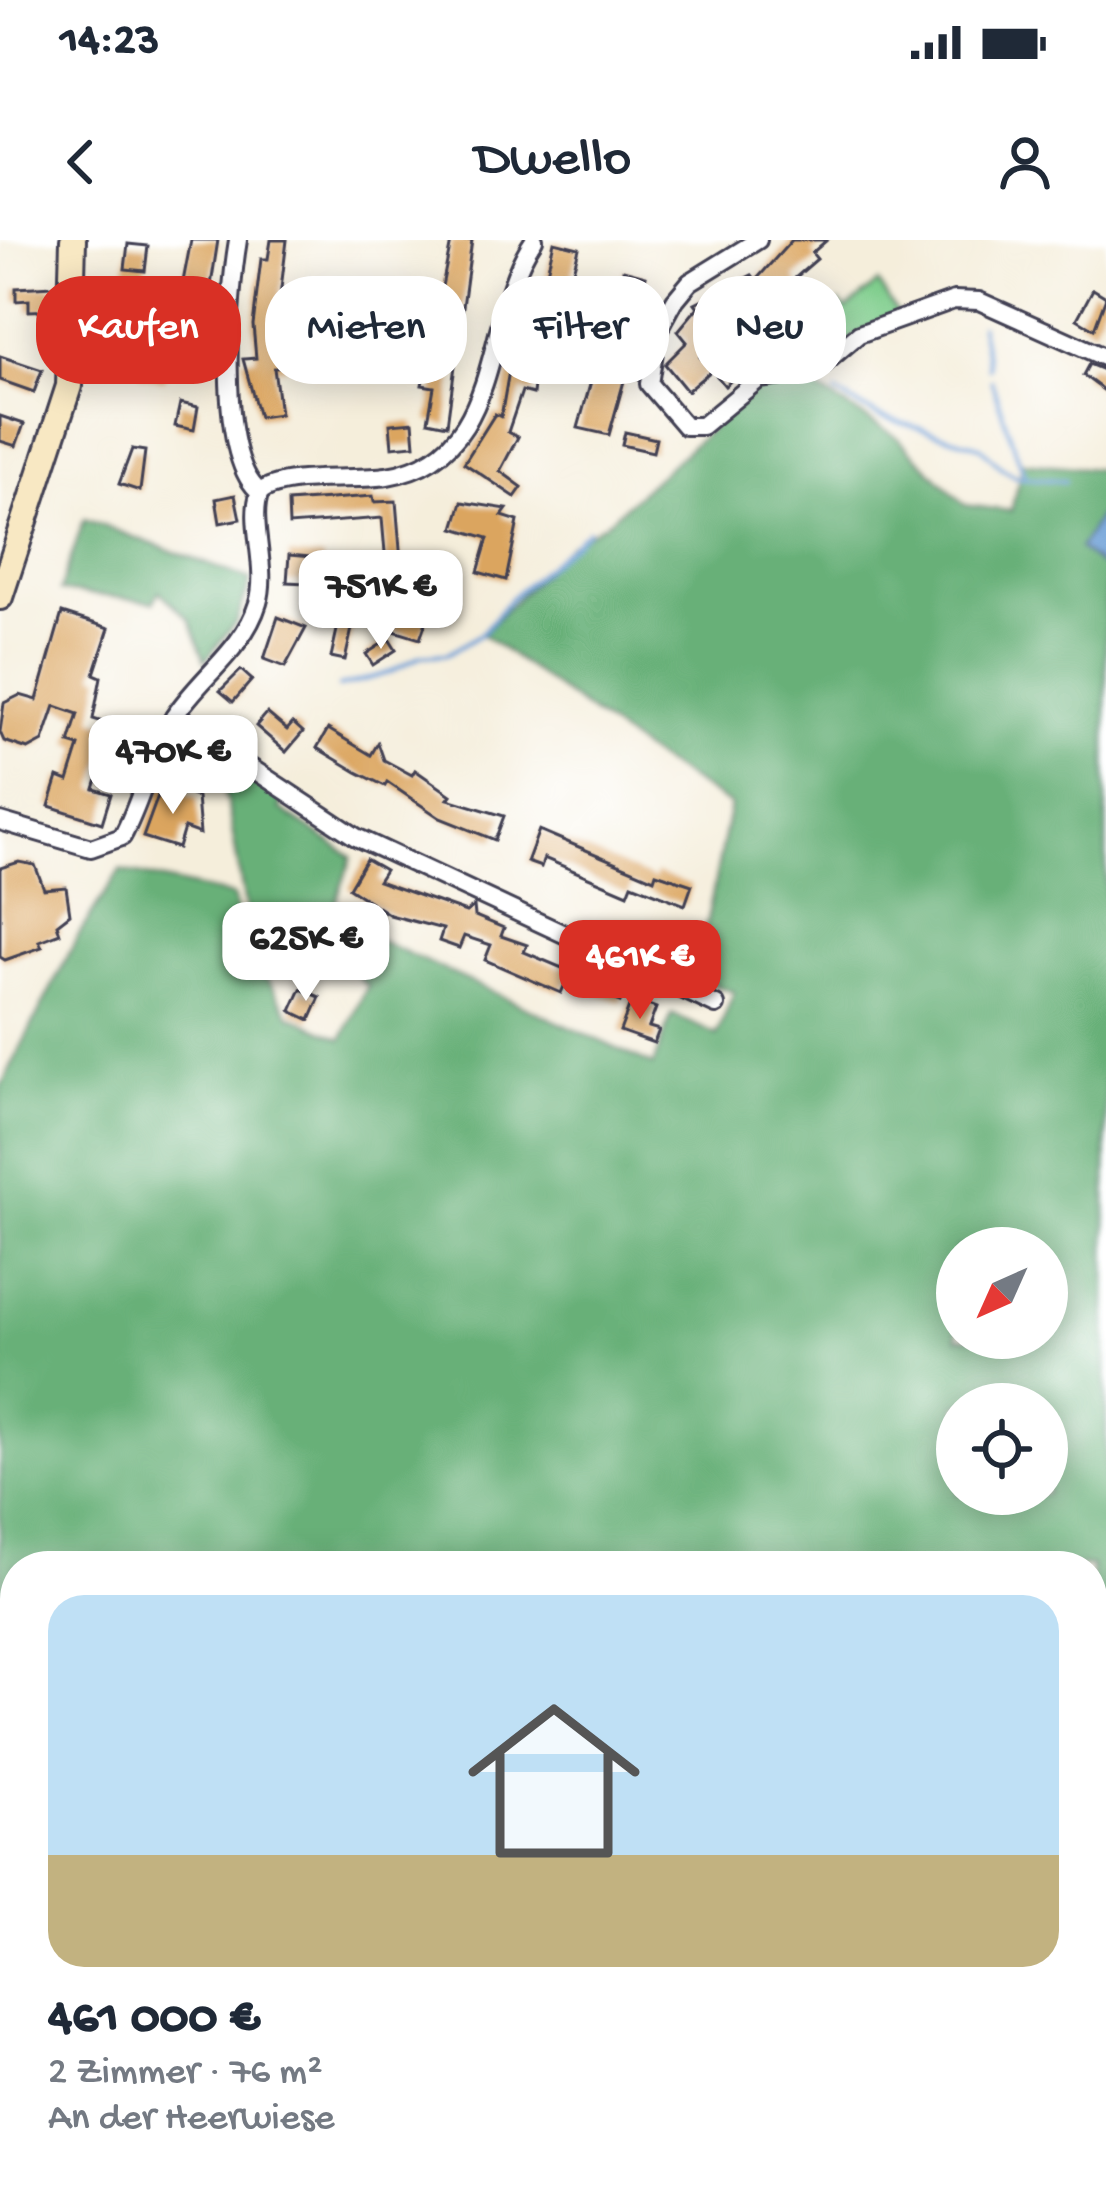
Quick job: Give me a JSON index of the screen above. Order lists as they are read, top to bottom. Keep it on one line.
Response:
{"north":"bottom left","page":{"status":"14:23","header":"Dwello","chip":["Kaufen","Mieten","Filter","Neu"],"price":["751K €","470K €","625K €","461K €"],"list":[{"name":"461 000 €","note":"2 Zimmer · 76 m² · An der Heerwiese"}]}}
